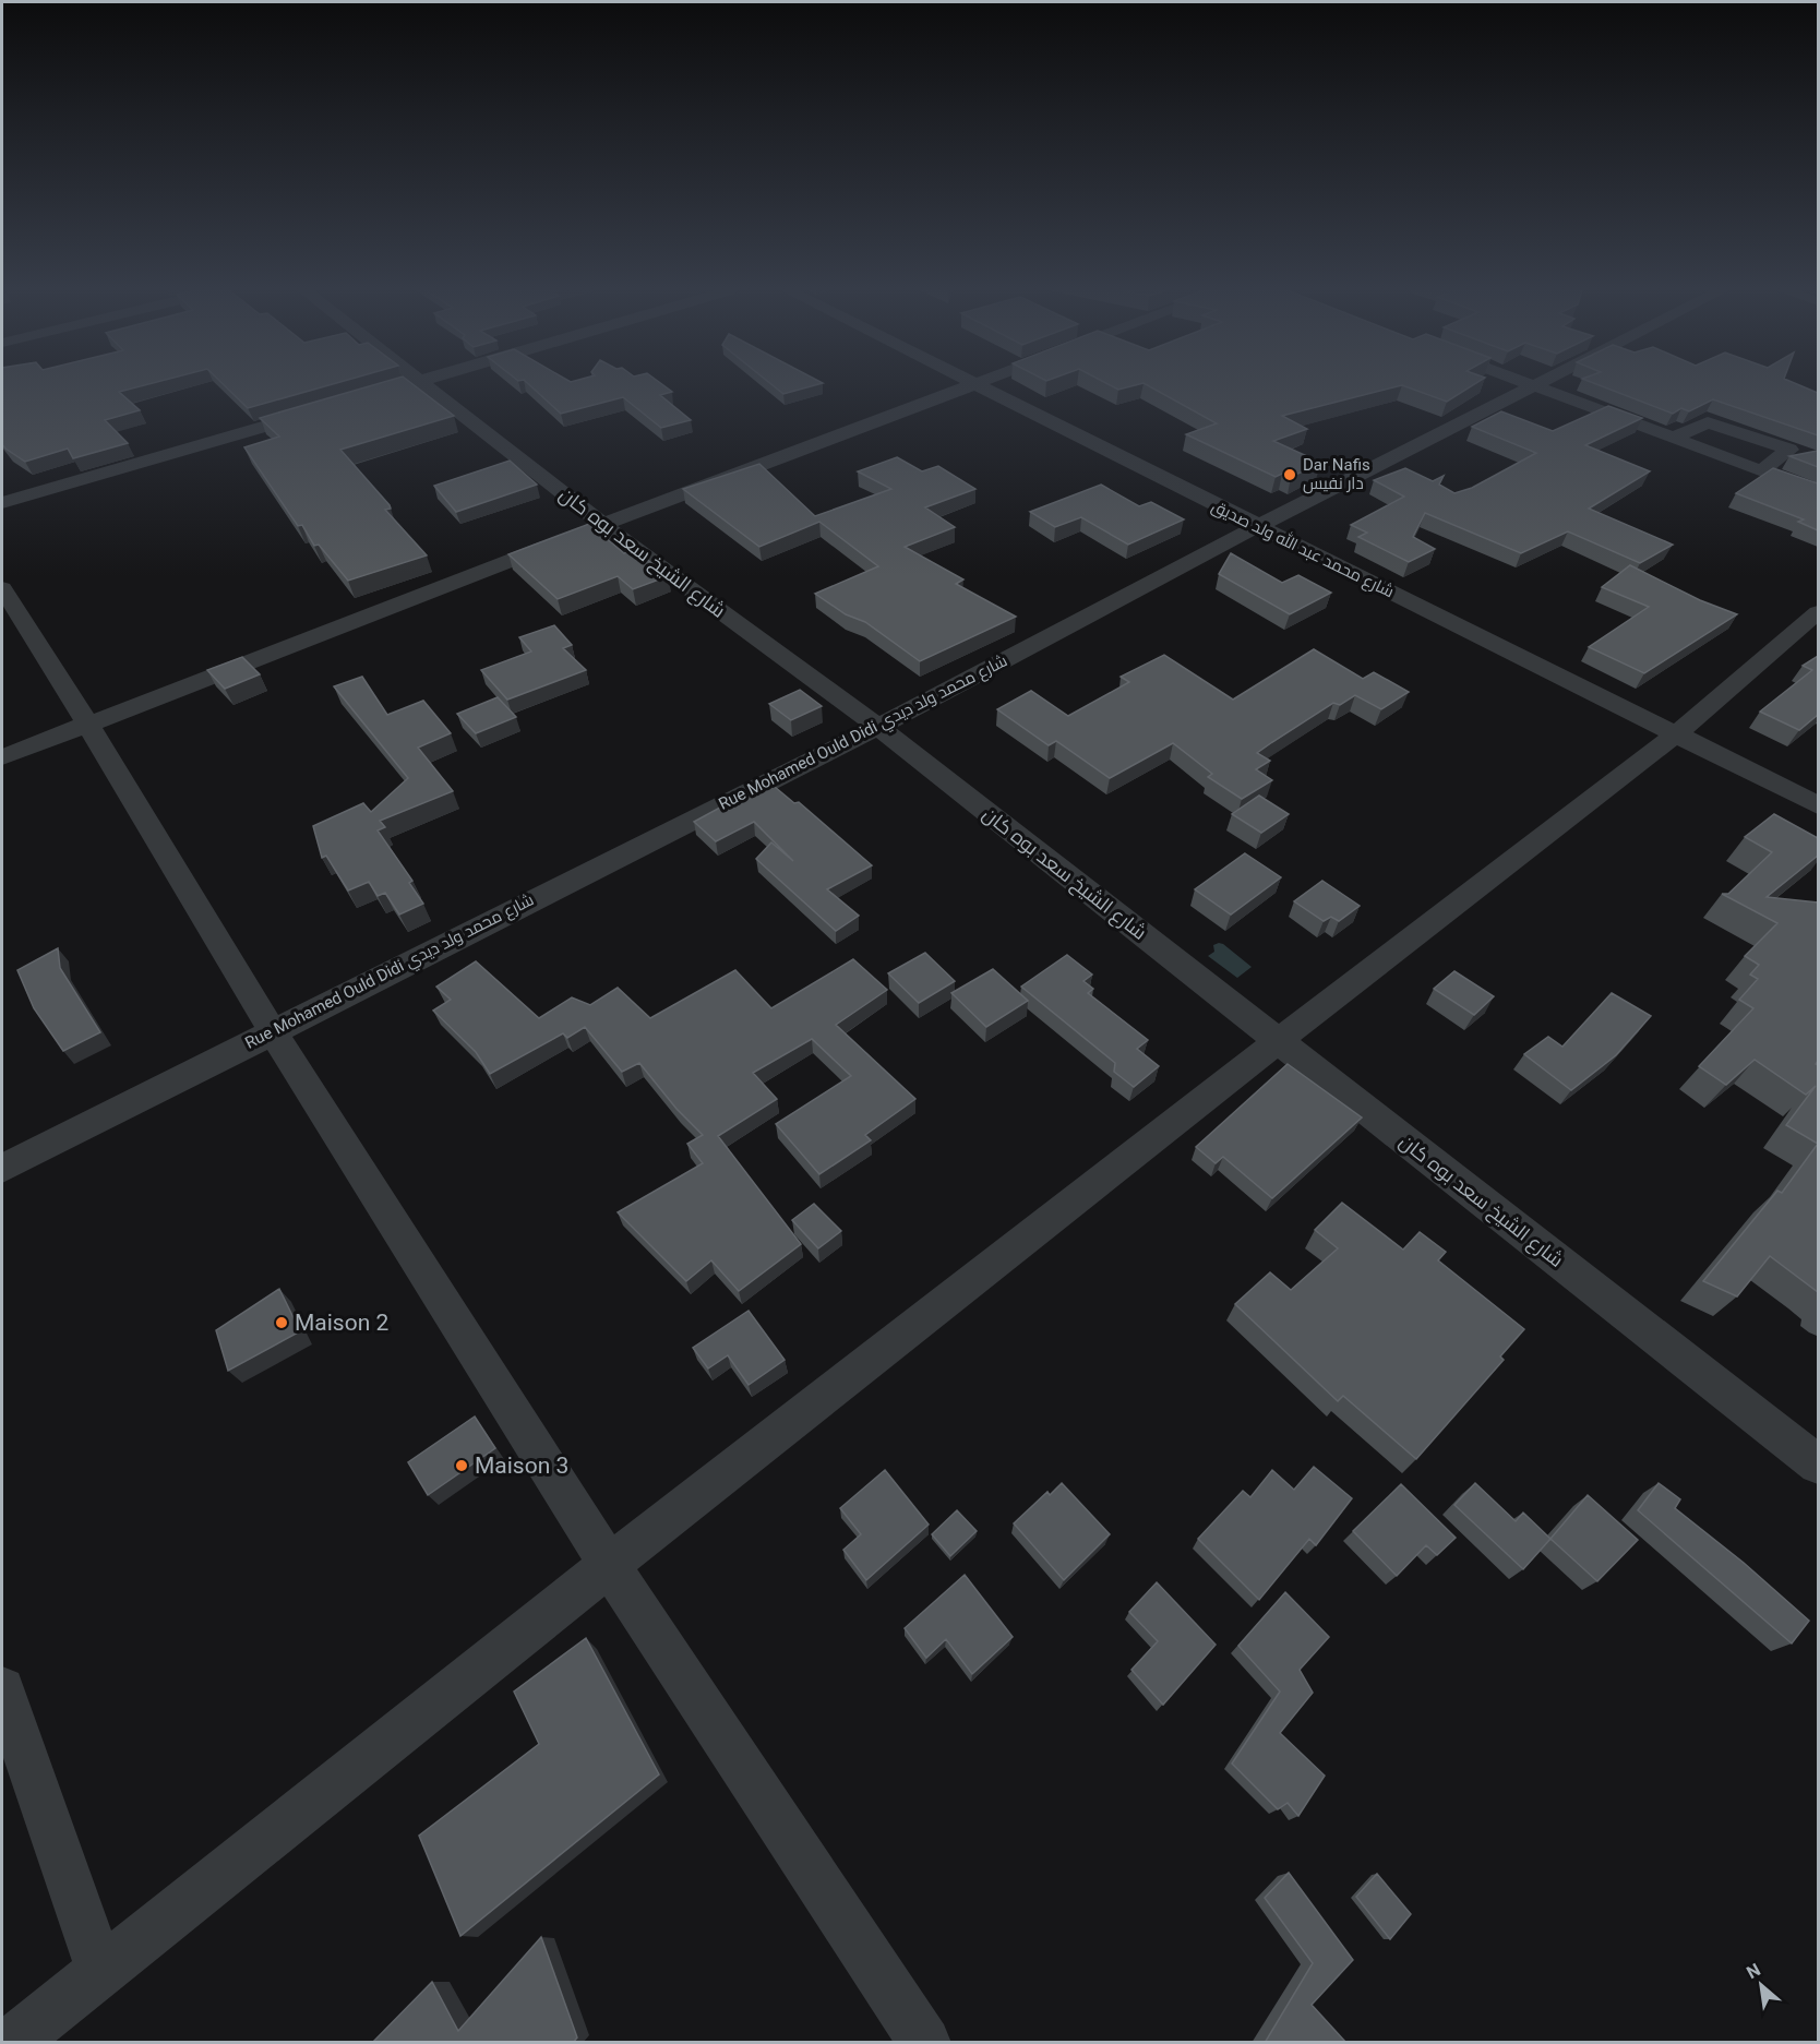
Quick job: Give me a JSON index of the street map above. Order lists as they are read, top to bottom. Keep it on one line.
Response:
{"streets":{"street":["شارع محمد عبد الله ولد صديق","شارع الشيخ سعد بوه كان","Rue Mohamed Ould Didi شارع محمد ولد ديدي"]},"crossings":[["شارع محمد عبد الله ولد صديق","Rue Mohamed Ould Didi شارع محمد ولد ديدي"],["شارع الشيخ سعد بوه كان","Rue Mohamed Ould Didi شارع محمد ولد ديدي"]],"places":["Dar Nafis دار نفيس","Maison 2","Maison 3"],"north":"top left"}
